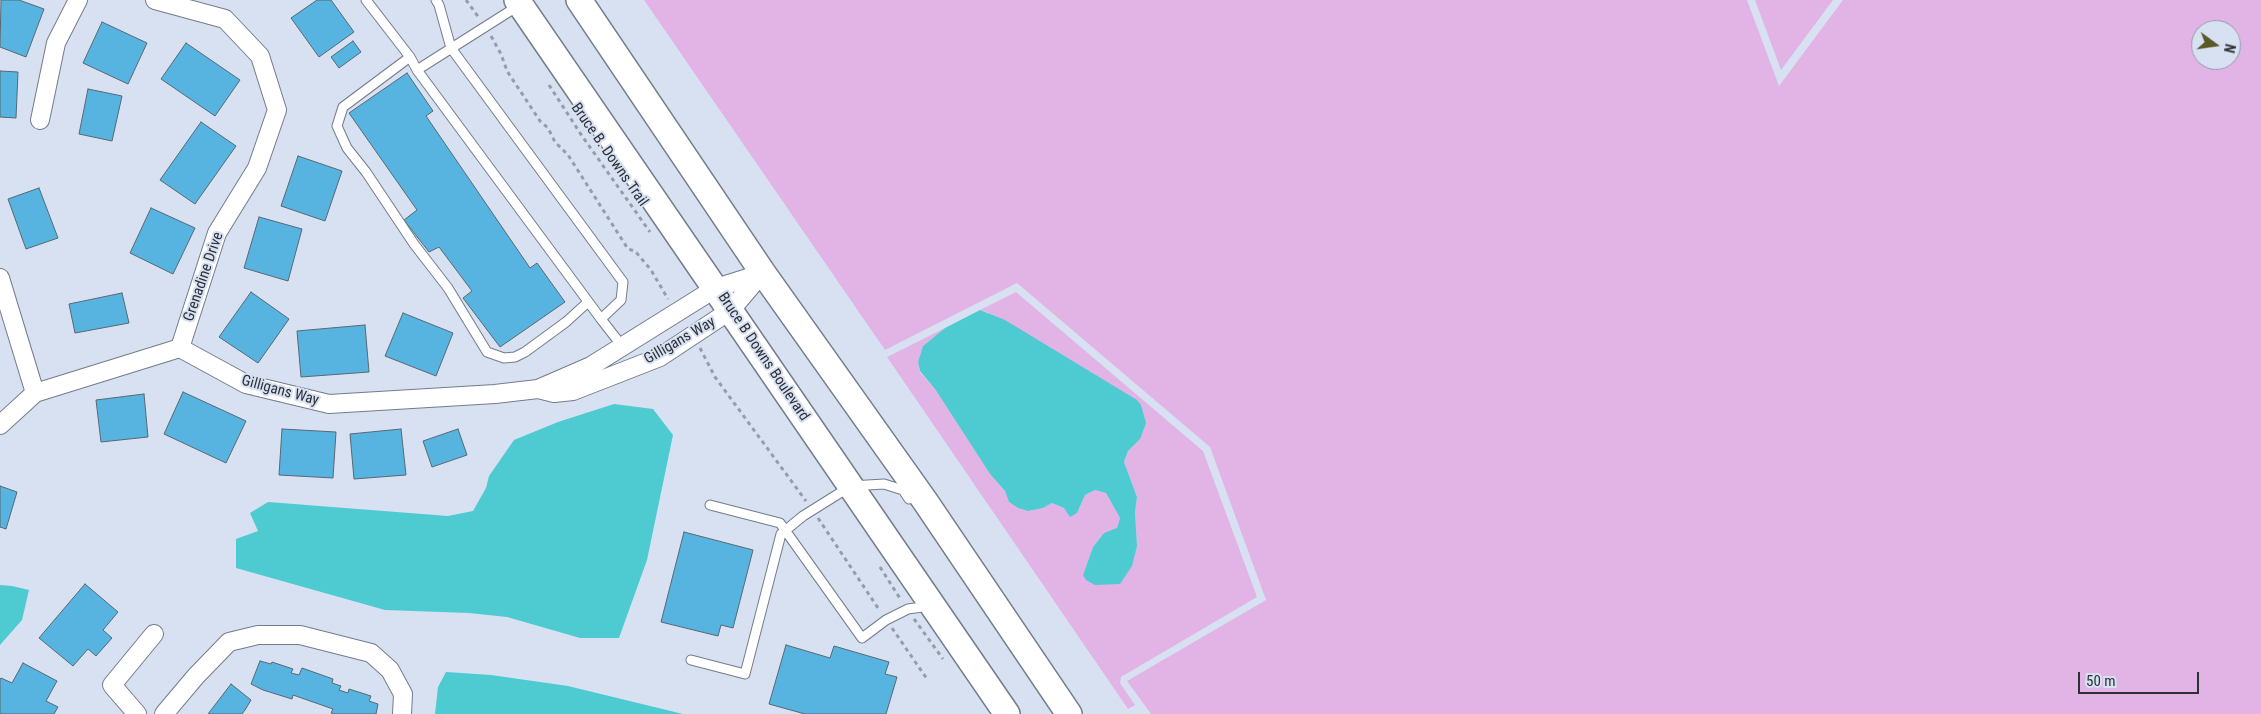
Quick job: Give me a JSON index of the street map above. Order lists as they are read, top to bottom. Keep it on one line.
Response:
{"streets":{"main road":["Bruce B Downs Boulevard"],"street":["Grenadine Drive","Gilligans Way"],"path":["Bruce B. Downs Trail"]},"crossings":[["Grenadine Drive","Gilligans Way"],["Gilligans Way","Bruce B Downs Boulevard"]],"scale_bar":"50 m","north":"right"}
